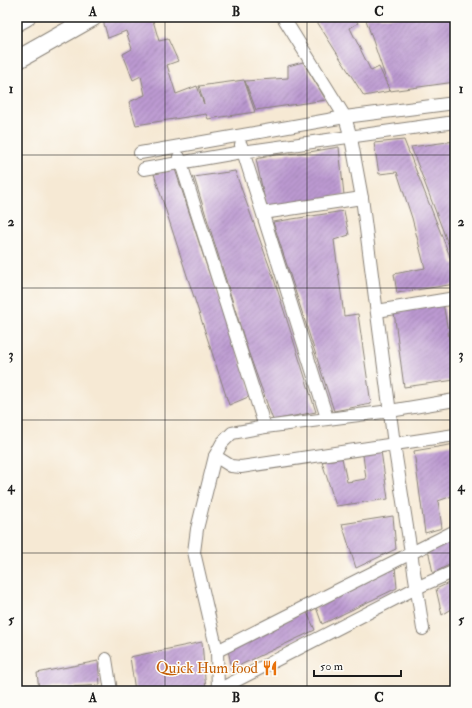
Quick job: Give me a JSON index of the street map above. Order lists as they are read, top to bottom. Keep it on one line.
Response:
{"places":{"restaurant":["Quick Hum food"]},"scale_bar":"50 m","grid":{"columns":["A","B","C"],"rows":["1","2","3","4","5"]}}
